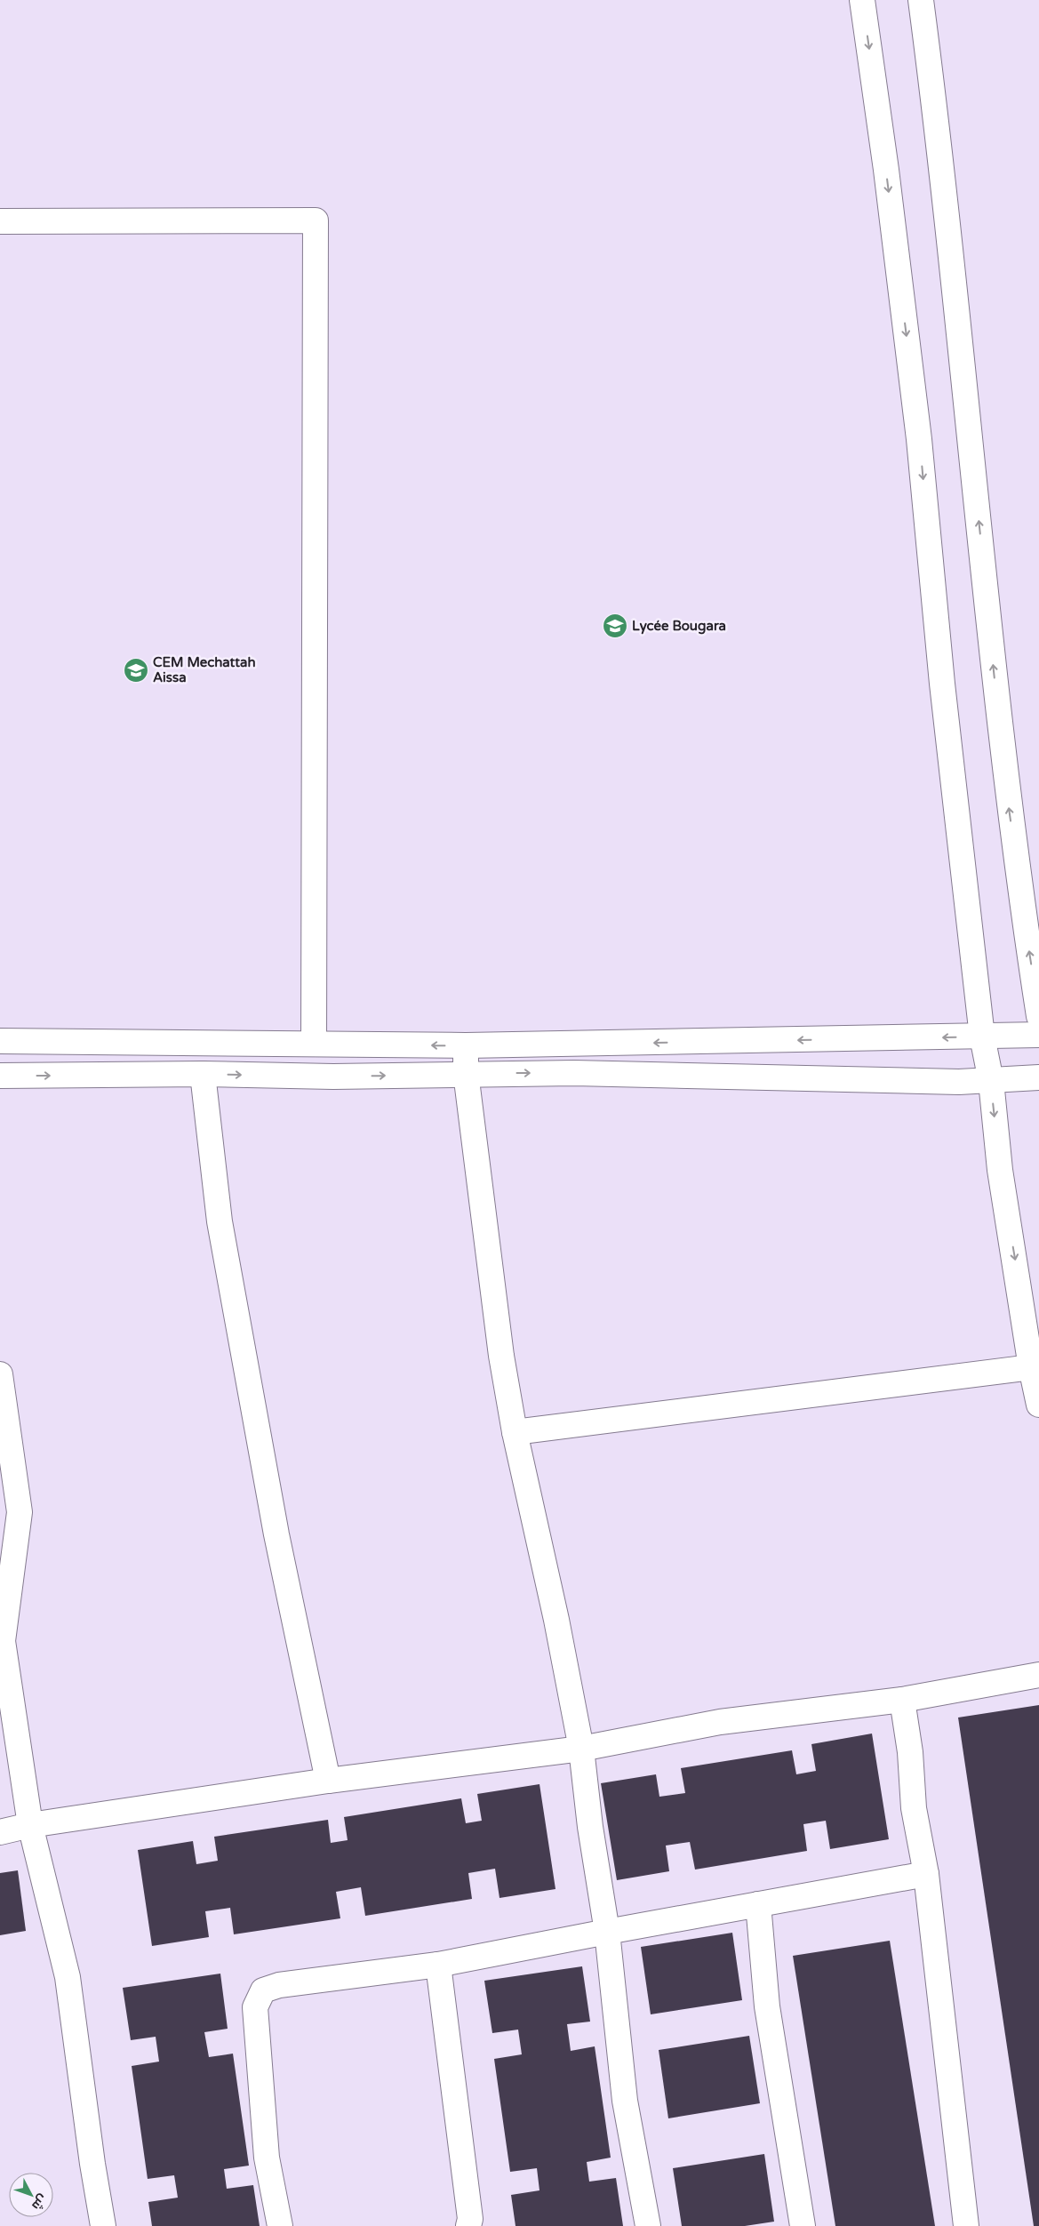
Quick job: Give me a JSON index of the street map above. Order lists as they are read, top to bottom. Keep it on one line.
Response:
{"places":{"school or university":["Lycée Bougara","CEM Mechattah Aissa"]},"north":"bottom right"}
